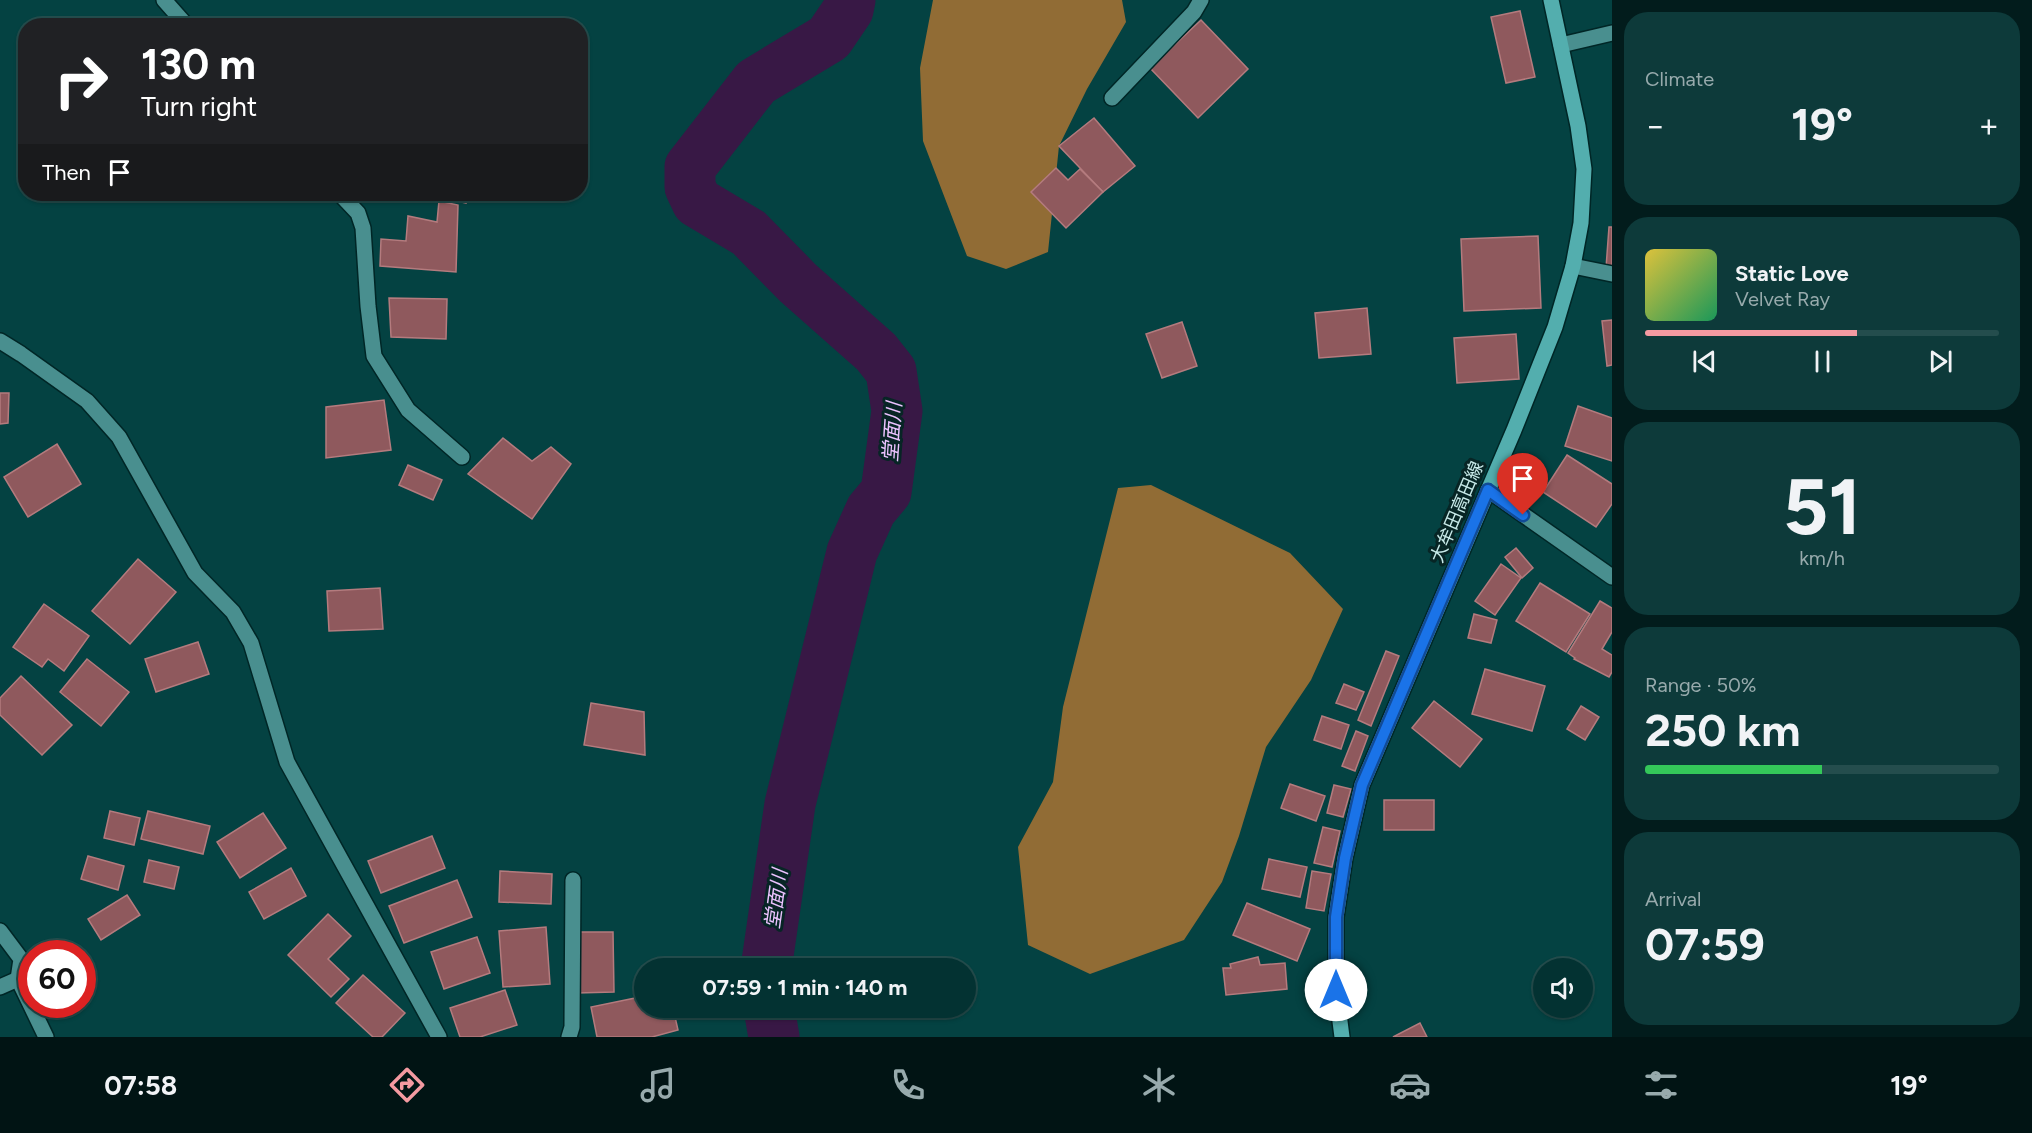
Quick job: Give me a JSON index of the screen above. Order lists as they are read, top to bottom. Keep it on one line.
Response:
{"streets":{"main road":["大牟田高田線"]},"water":["堂面川"],"page":{"tile":["Climate",["51","km/h"],["Range · 50%","250 km"],["Arrival","07:59"]],"turn":["130 m","Turn right"],"heat":["−","19°","+"],"then":"Then","song":["Static Love","Velvet Ray"],"limit":"60","trip":"07:59 · 1 min · 140 m","tabs":["07:58","19°"]}}
